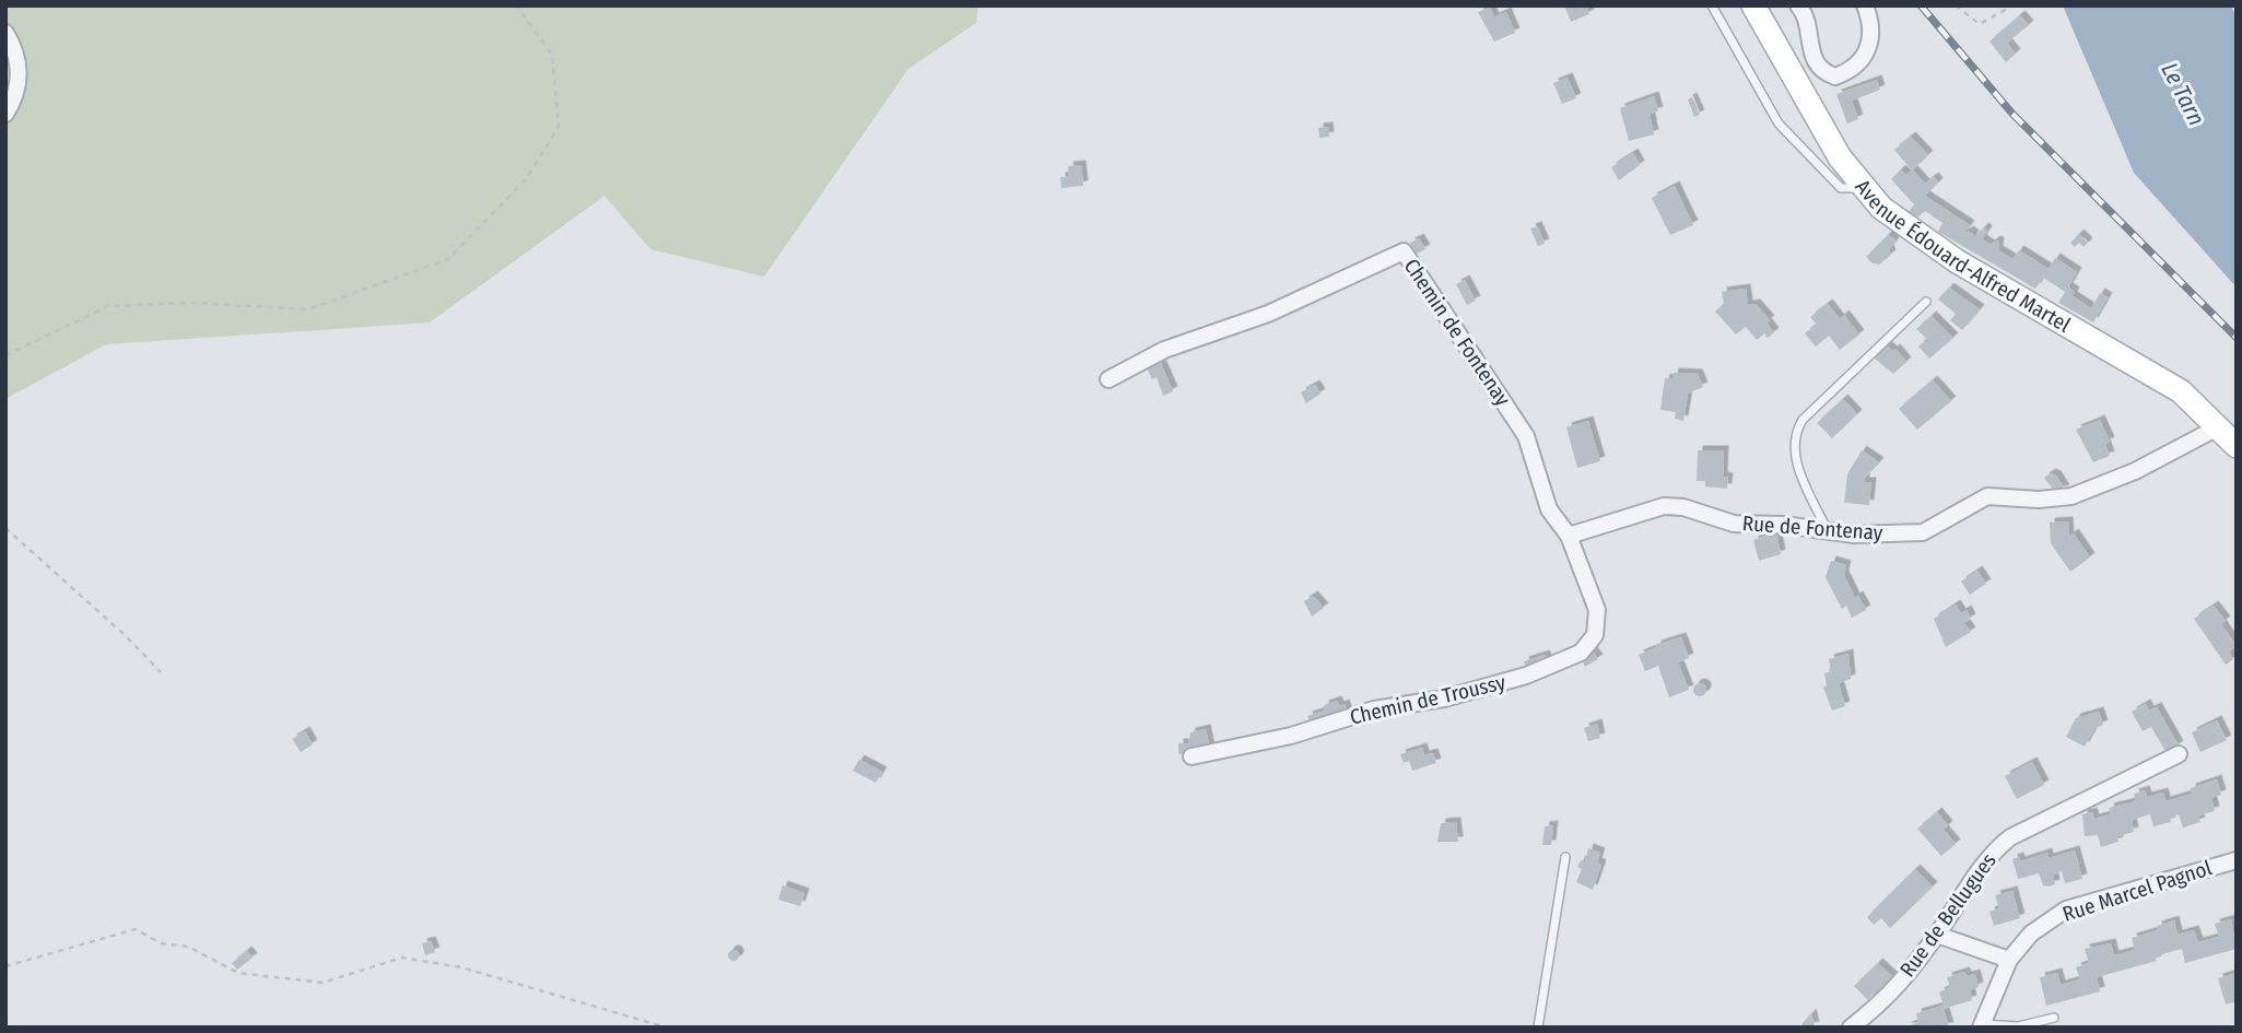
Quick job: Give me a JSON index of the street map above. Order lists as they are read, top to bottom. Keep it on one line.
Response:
{"streets":{"main road":["Avenue Édouard-Alfred Martel"],"street":["Chemin de Fontenay","Rue de Fontenay","Chemin de Troussy","Rue Marcel Pagnol","Rue de Bellugues"]},"crossings":[["Avenue Édouard-Alfred Martel","Rue de Fontenay"],["Chemin de Fontenay","Rue de Fontenay"],["Chemin de Fontenay","Chemin de Troussy"],["Rue de Fontenay","Chemin de Troussy"]],"water":["Le Tarn"]}
